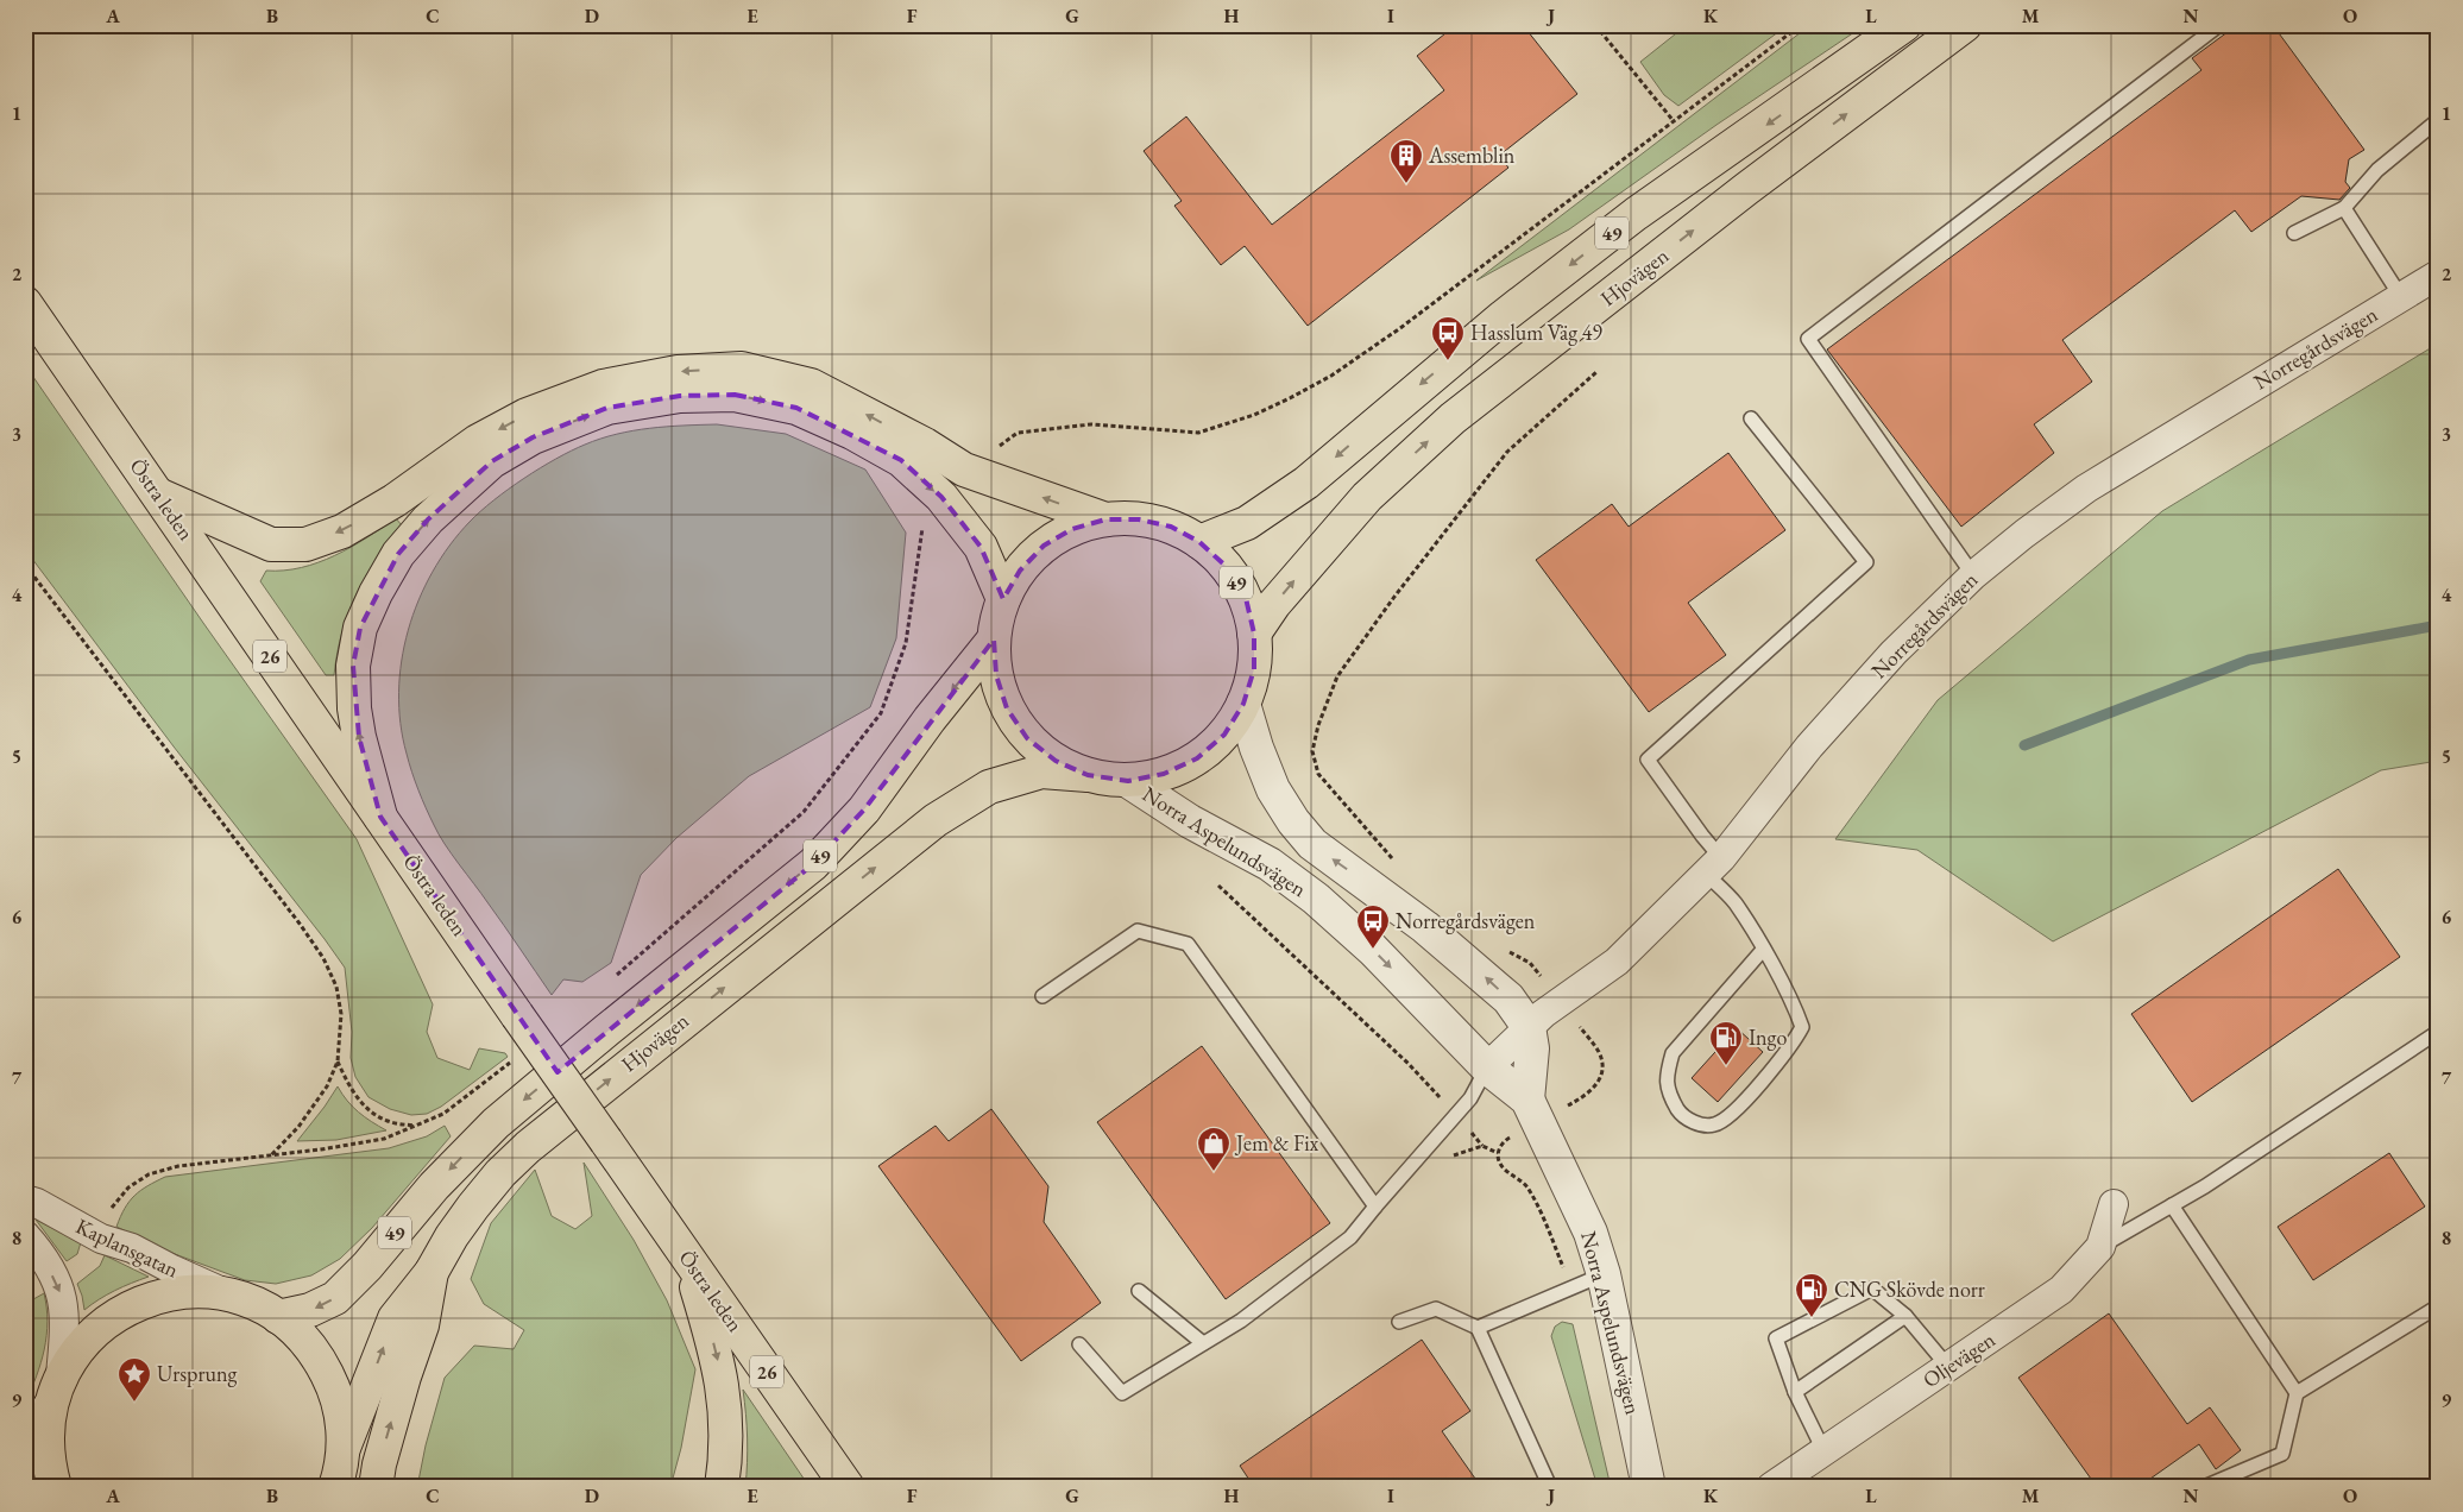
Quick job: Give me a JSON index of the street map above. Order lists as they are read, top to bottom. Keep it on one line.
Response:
{"streets":{"main road":["49","Hjovägen","Östra leden","26"],"street":["Norregårdsvägen","Norra Aspelundsvägen","Kaplansgatan","Oljevägen"]},"crossings":[["49","Hjovägen"],["49","Norra Aspelundsvägen"],["Norregårdsvägen","Norra Aspelundsvägen"]],"places":{"building":["Assemblin"],"bus stop":["Hasslum Väg 49","Norregårdsvägen"],"fuel station":["Ingo","CNG Skövde norr"],"shop":["Jem & Fix"],"place":["Ursprung"]},"grid":{"columns":["A","B","C","D","E","F","G","H","I","J","K","L","M","N","O"],"rows":["1","2","3","4","5","6","7","8","9"]}}
